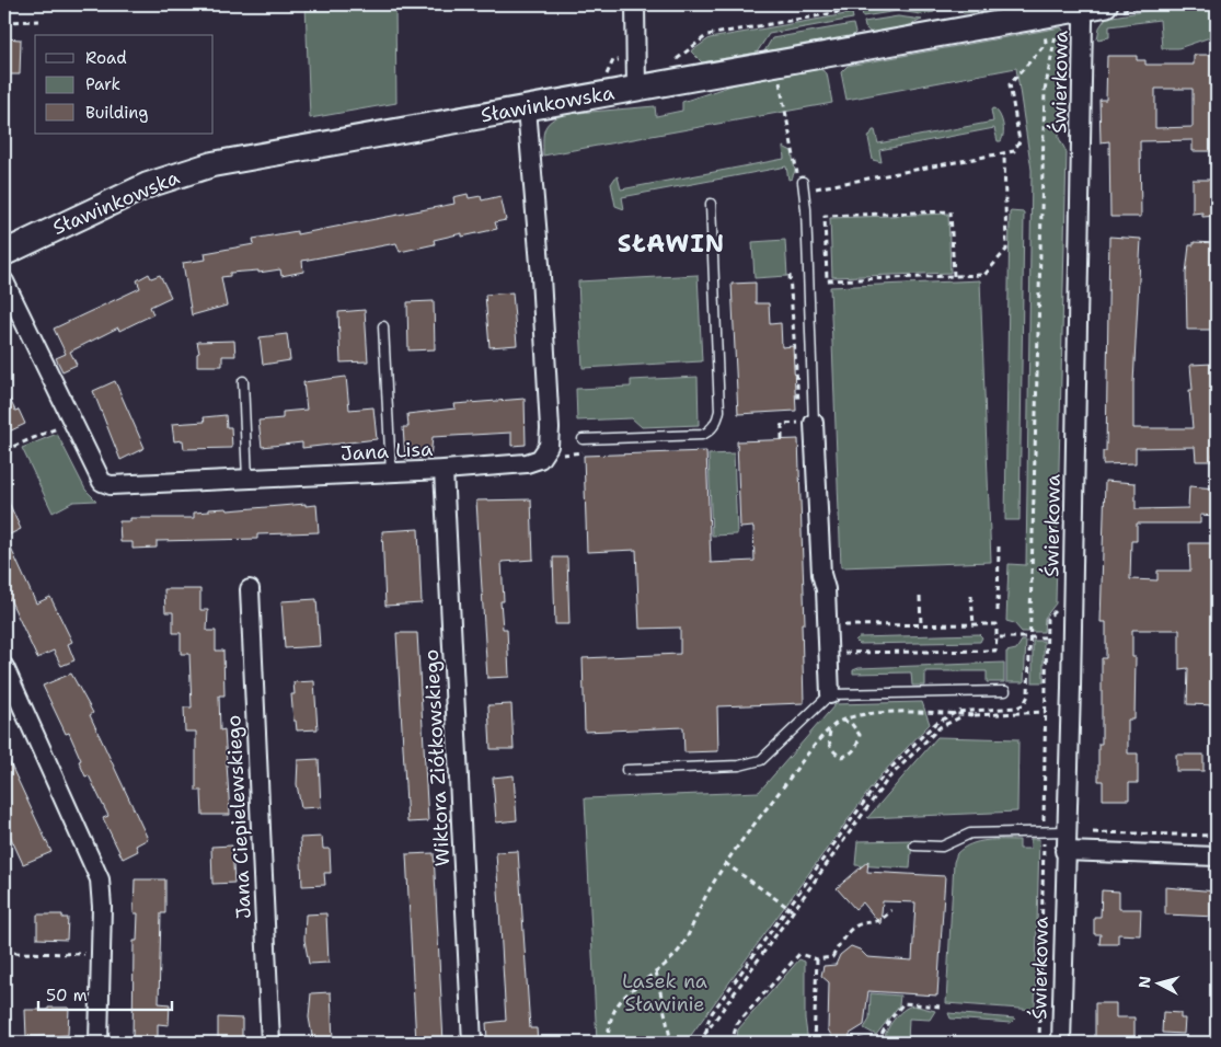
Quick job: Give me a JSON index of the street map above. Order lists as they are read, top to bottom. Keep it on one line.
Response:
{"streets":{"street":["Świerkowa","Sławinkowska","Jana Lisa","Wiktora Ziółkowskiego","Jana Ciepielewskiego"]},"crossings":[["Świerkowa","Sławinkowska"],["Jana Lisa","Wiktora Ziółkowskiego"]],"districts":["SŁAWIN"],"parks":["Lasek na Sławinie"],"legend":["Road","Park","Building"],"scale_bar":"50 m","north":"left"}
